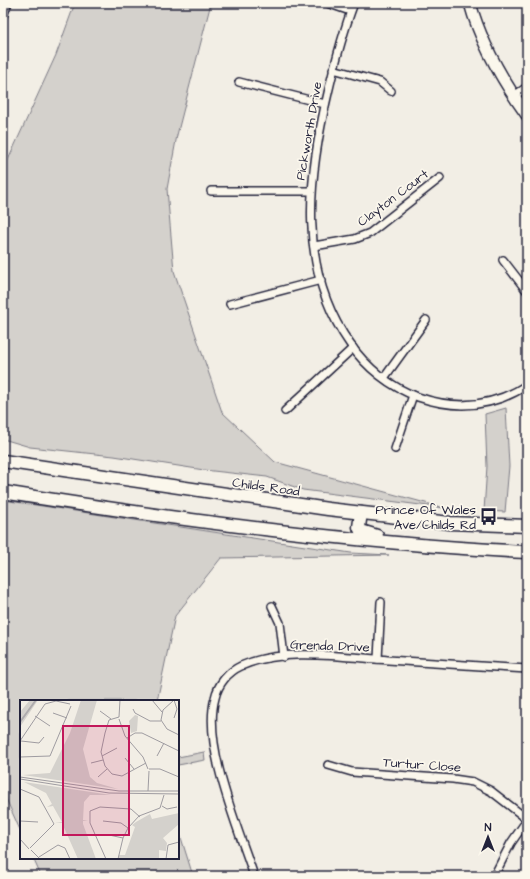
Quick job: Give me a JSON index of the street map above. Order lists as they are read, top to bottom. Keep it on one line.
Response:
{"streets":{"main road":["Childs Road"],"street":["Pickworth Drive","Clayton Court","Grenda Drive","Turtur Close"]},"crossings":[["Pickworth Drive","Clayton Court"]],"places":{"bus stop":["Prince Of Wales Ave/Childs Rd"]},"north":"top"}
